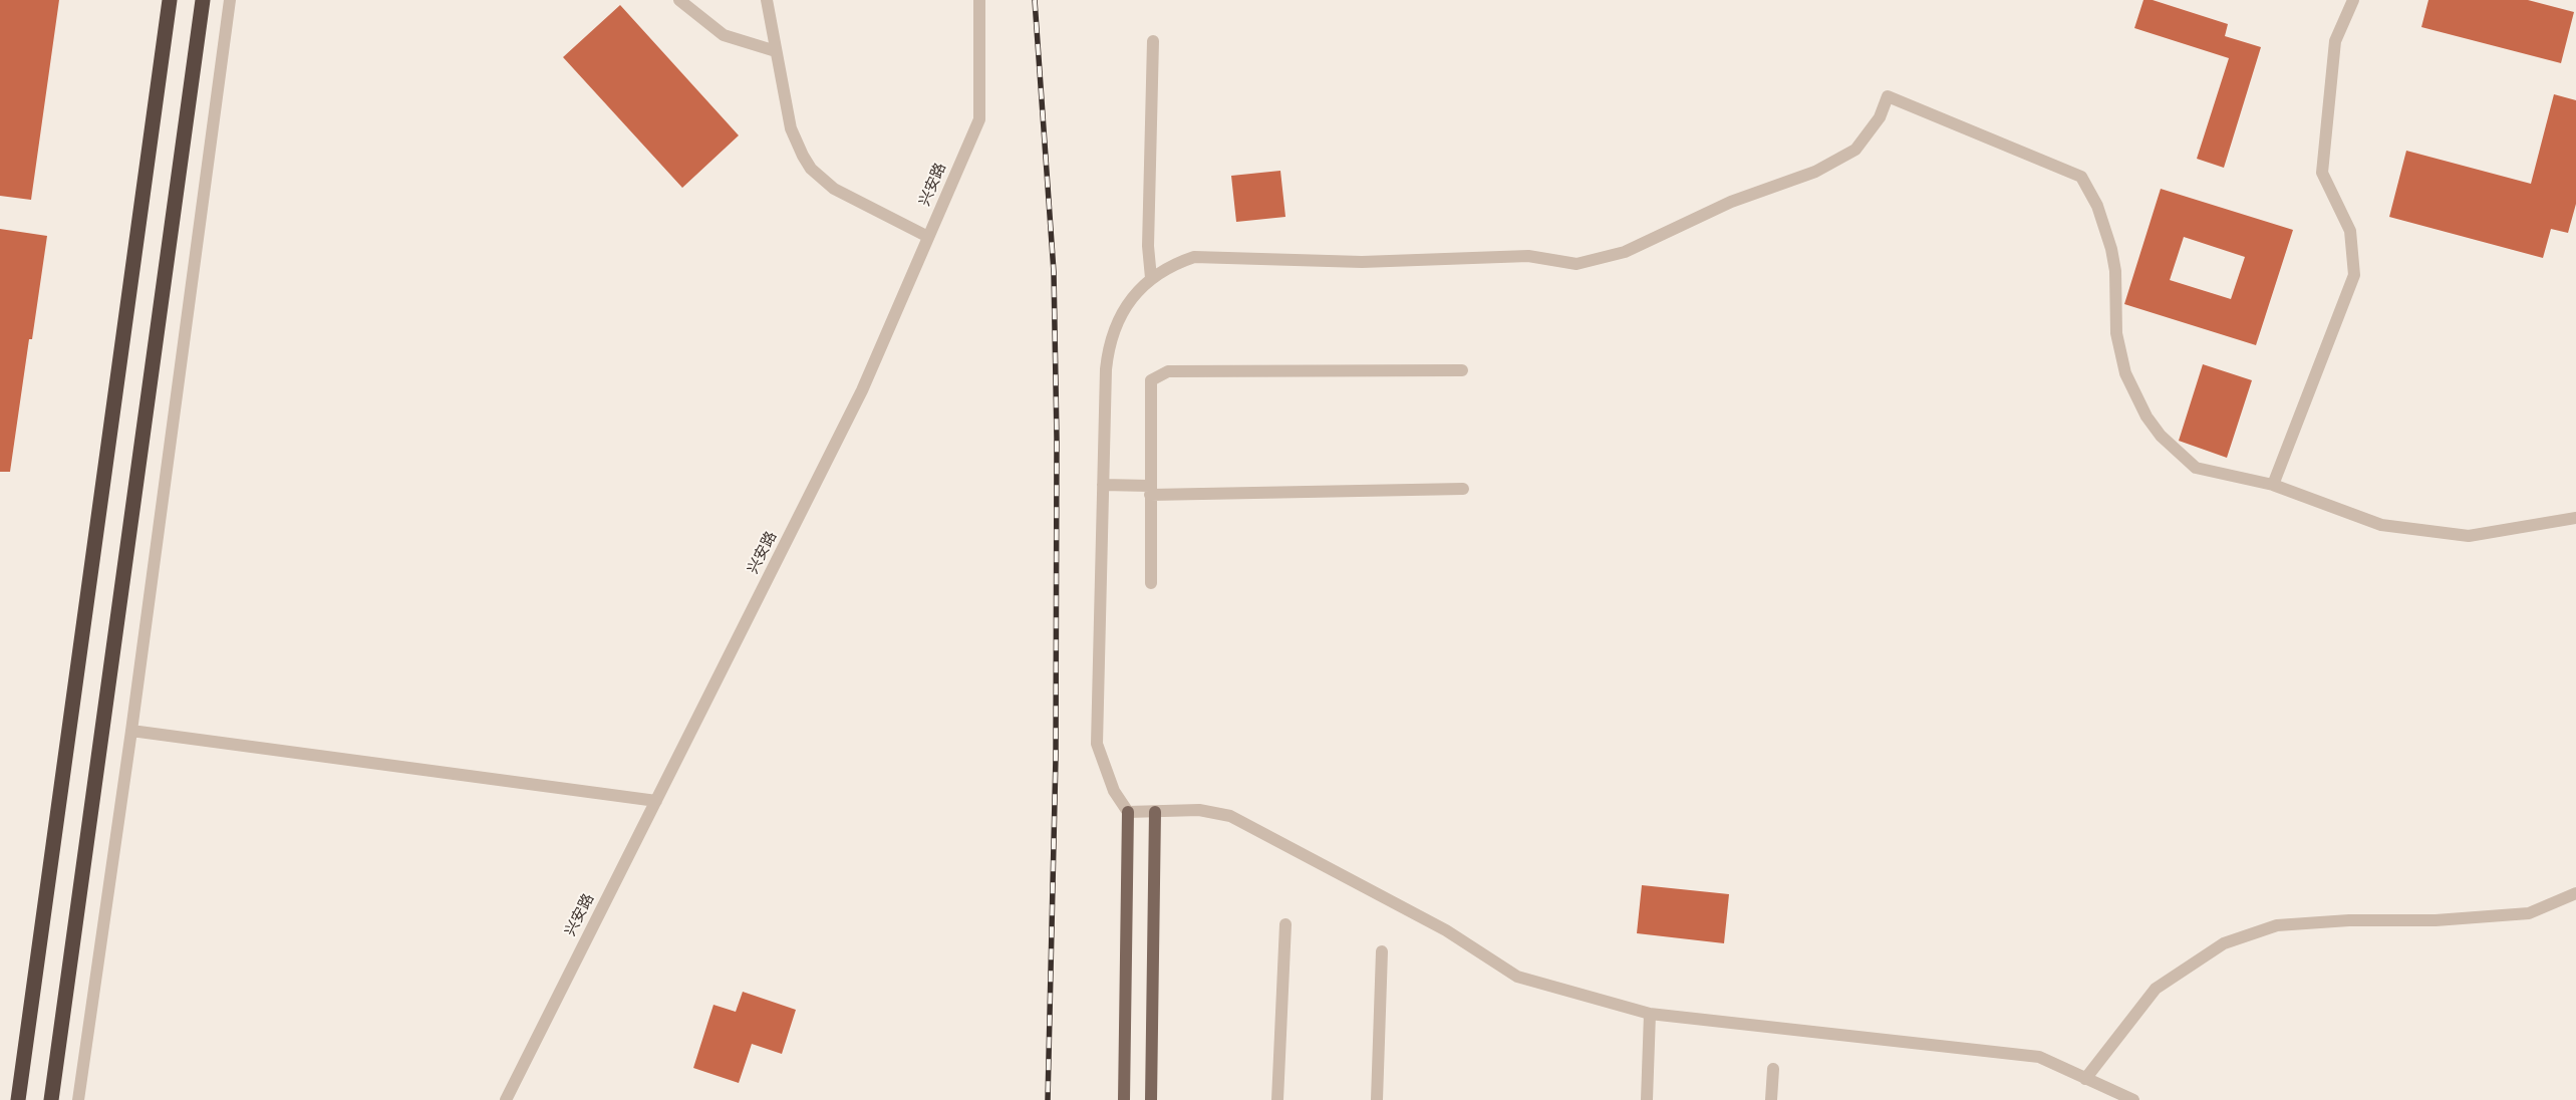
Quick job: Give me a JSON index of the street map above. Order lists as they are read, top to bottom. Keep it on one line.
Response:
{"streets":{"street":["兴安路"]}}
